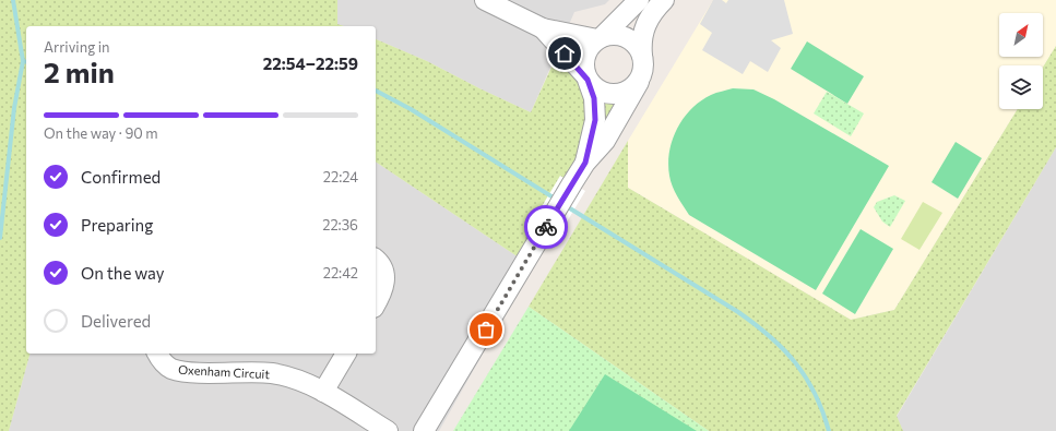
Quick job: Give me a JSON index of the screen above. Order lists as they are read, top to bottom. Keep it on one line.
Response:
{"streets":{"street":["Oxenham Circuit"]},"north":"top right","page":{"heading":["2 min","Arriving in","22:54–22:59"],"bar":"On the way · 90 m","list":[["Confirmed","22:24"],["Preparing","22:36"],["On the way","22:42"],"Delivered"]}}
